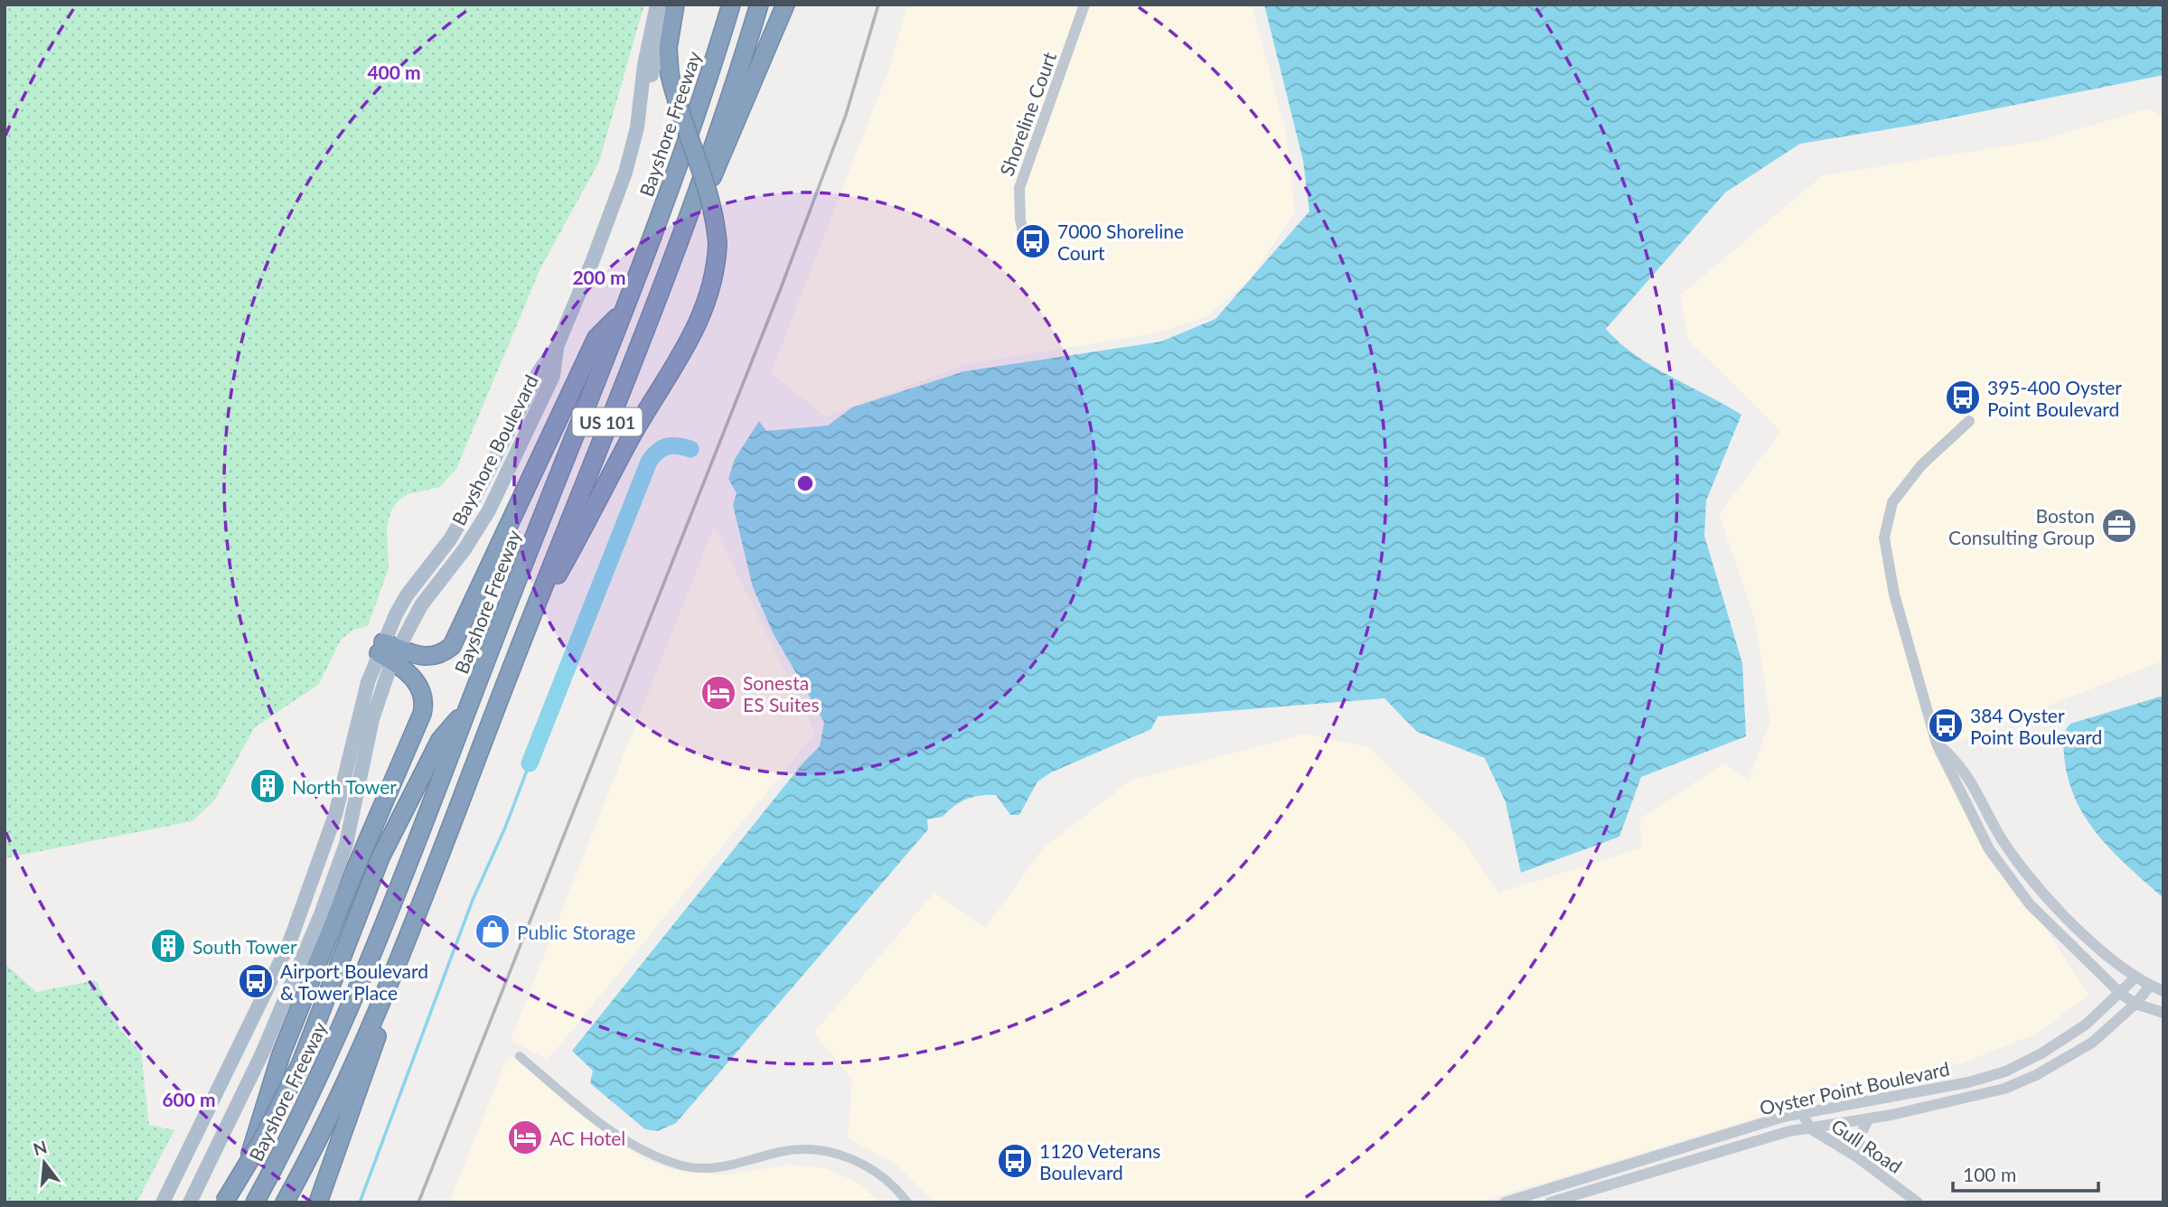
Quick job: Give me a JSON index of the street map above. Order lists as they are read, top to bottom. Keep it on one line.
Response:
{"streets":{"highway":["Bayshore Freeway","US 101"],"main road":["Bayshore Boulevard"],"street":["Shoreline Court","Oyster Point Boulevard","Gull Road"]},"crossings":[["Oyster Point Boulevard","Gull Road"]],"places":{"bus stop":["7000 Shoreline Court","395-400 Oyster Point Boulevard","384 Oyster Point Boulevard","Airport Boulevard & Tower Place","1120 Veterans Boulevard"],"office":["Boston Consulting Group"],"hotel":["Sonesta ES Suites","AC Hotel"],"building":["North Tower","South Tower"],"shop":["Public Storage"]},"scale_bar":"100 m","north":"top","rings":["400 m","200 m","600 m"]}
